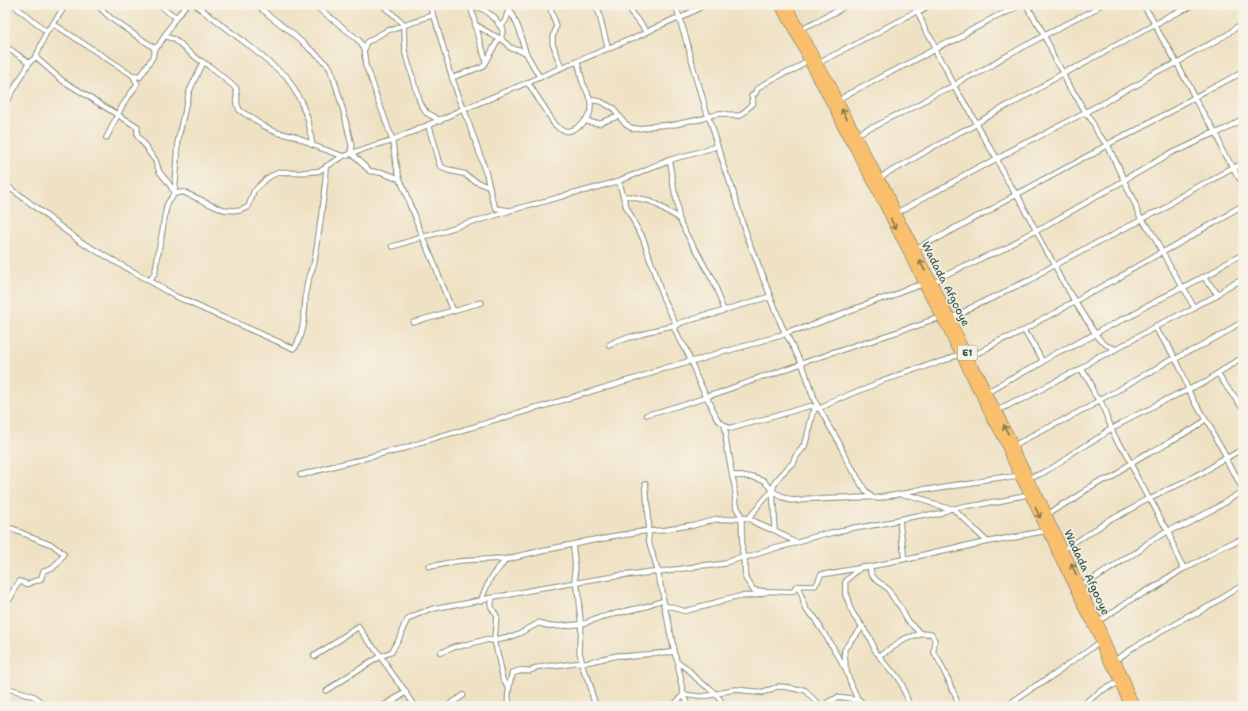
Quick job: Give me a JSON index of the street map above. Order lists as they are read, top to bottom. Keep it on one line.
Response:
{"streets":{"highway":["Wadada Afgooye","E1"]}}
